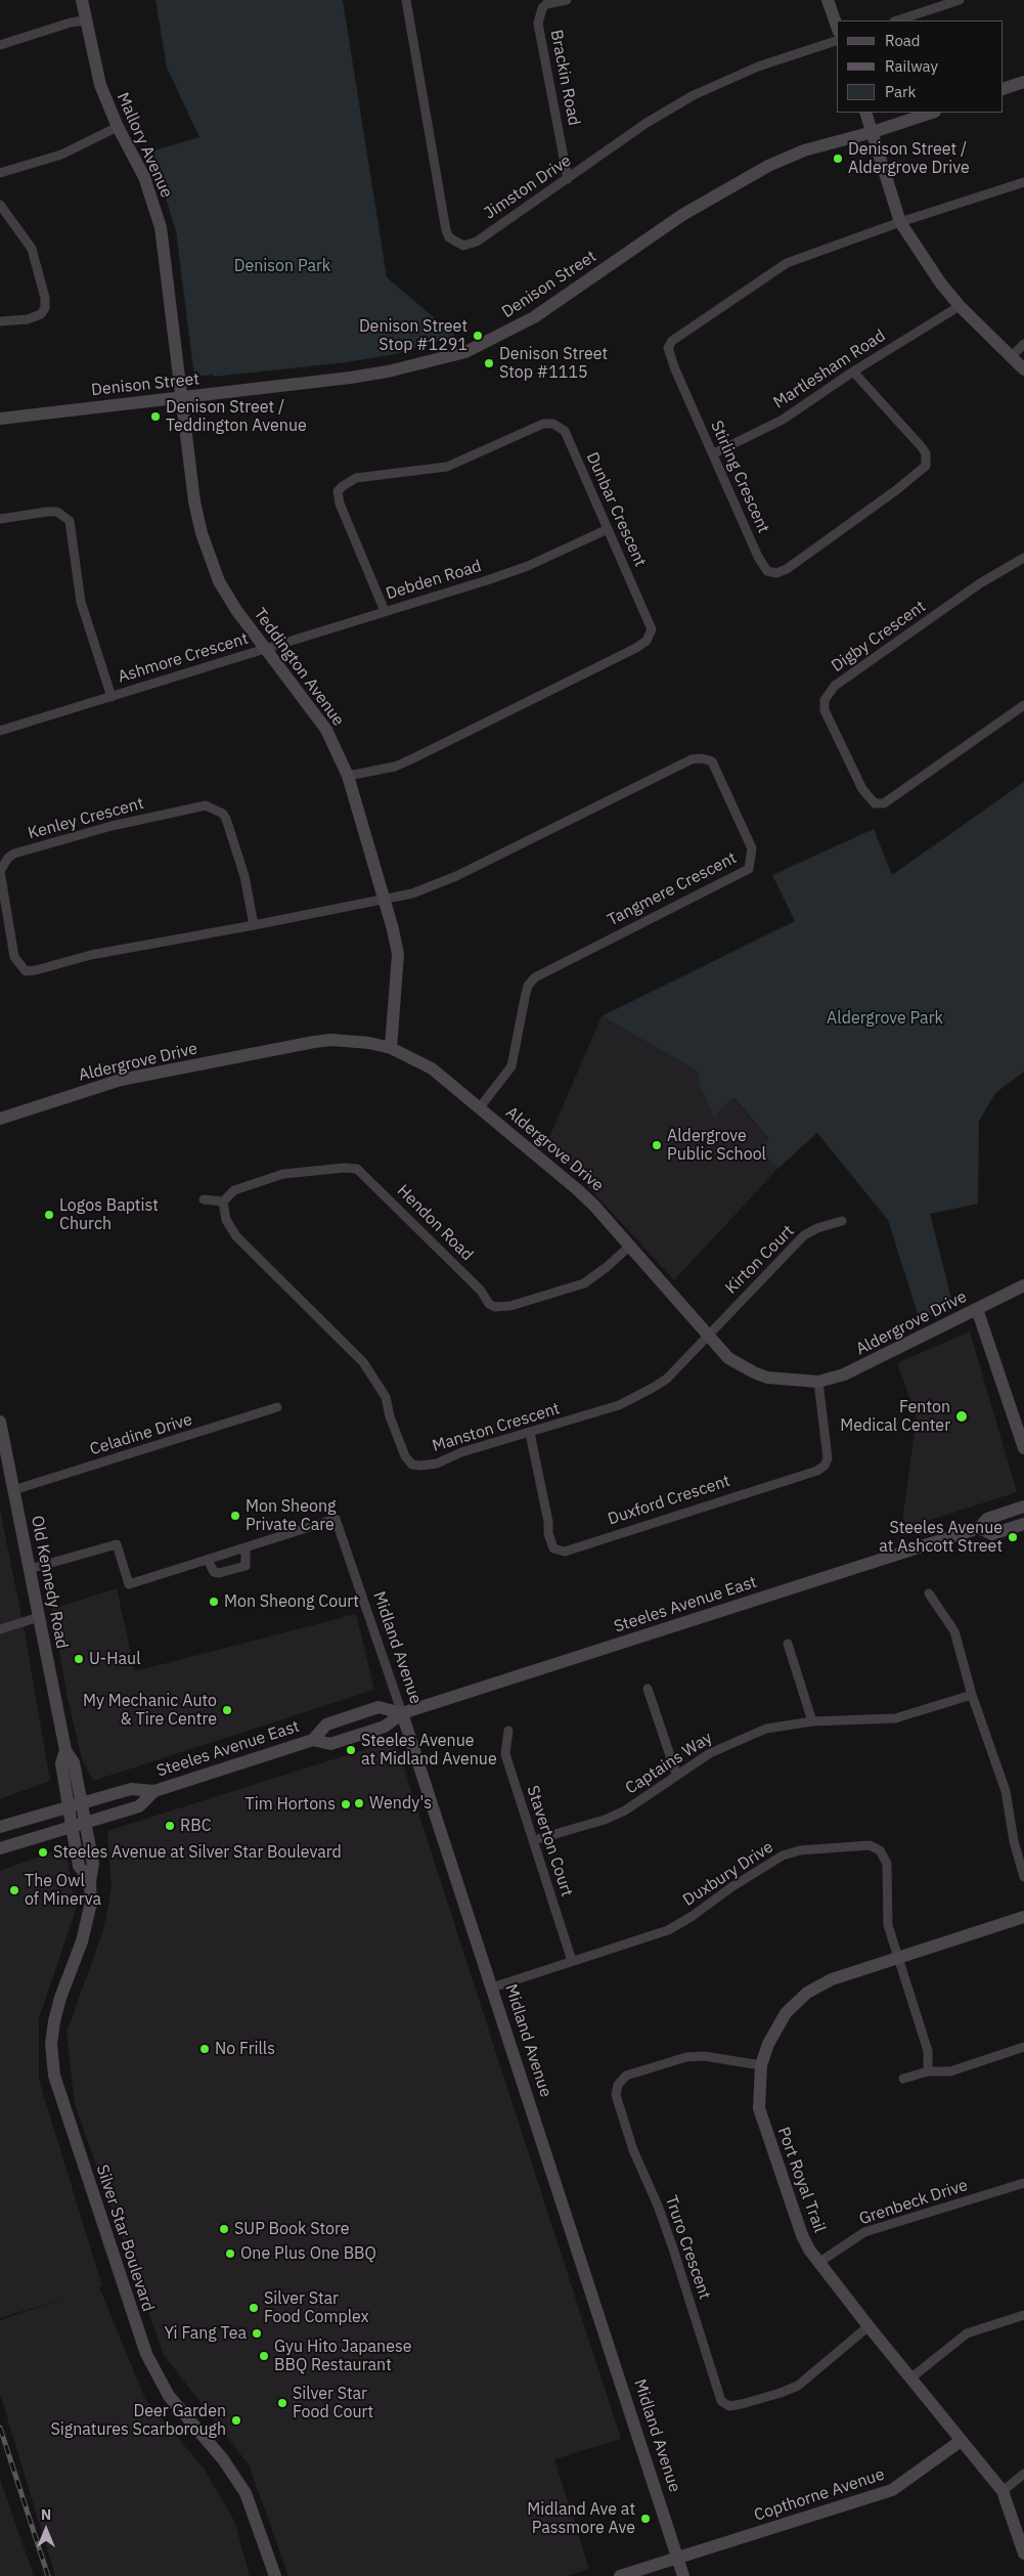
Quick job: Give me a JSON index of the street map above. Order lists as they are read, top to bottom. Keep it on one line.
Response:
{"streets":{"street":["Brackin Road","Mallory Avenue","Jimston Drive","Denison Street","Martlesham Road","Stirling Crescent","Dunbar Crescent","Debden Road","Digby Crescent","Ashmore Crescent","Teddington Avenue","Kenley Crescent","Tangmere Crescent","Aldergrove Drive","Hendon Road","Kirton Court","Manston Crescent","Celadine Drive","Duxford Crescent","Old Kennedy Road","Steeles Avenue East","Midland Avenue","Captains Way","Staverton Court","Duxbury Drive","Port Royal Trail","Grenbeck Drive","Silver Star Boulevard","Truro Crescent","Copthorne Avenue"]},"crossings":[["Brackin Road","Jimston Drive"],["Mallory Avenue","Denison Street"],["Mallory Avenue","Teddington Avenue"],["Denison Street","Teddington Avenue"],["Martlesham Road","Stirling Crescent"],["Dunbar Crescent","Debden Road"],["Dunbar Crescent","Teddington Avenue"],["Debden Road","Ashmore Crescent"],["Debden Road","Teddington Avenue"],["Ashmore Crescent","Teddington Avenue"],["Teddington Avenue","Kenley Crescent"],["Teddington Avenue","Tangmere Crescent"],["Teddington Avenue","Aldergrove Drive"],["Kenley Crescent","Tangmere Crescent"],["Tangmere Crescent","Aldergrove Drive"],["Aldergrove Drive","Hendon Road"],["Aldergrove Drive","Kirton Court"],["Aldergrove Drive","Manston Crescent"],["Aldergrove Drive","Duxford Crescent"],["Hendon Road","Manston Crescent"],["Kirton Court","Manston Crescent"],["Manston Crescent","Duxford Crescent"],["Celadine Drive","Old Kennedy Road"],["Old Kennedy Road","Steeles Avenue East"],["Old Kennedy Road","Silver Star Boulevard"],["Steeles Avenue East","Midland Avenue"],["Steeles Avenue East","Silver Star Boulevard"],["Midland Avenue","Duxbury Drive"],["Midland Avenue","Copthorne Avenue"],["Captains Way","Staverton Court"],["Staverton Court","Duxbury Drive"],["Duxbury Drive","Port Royal Trail"],["Port Royal Trail","Grenbeck Drive"],["Port Royal Trail","Truro Crescent"],["Port Royal Trail","Copthorne Avenue"]],"parks":["Denison Park","Aldergrove Park"],"places":["Denison Street / Aldergrove Drive","Denison Street Stop #1291","Denison Street Stop #1115","Denison Street / Teddington Avenue","Aldergrove Public School","Logos Baptist Church","Fenton Medical Center","Mon Sheong Private Care","Steeles Avenue at Ashcott Street","Mon Sheong Court","U-Haul","My Mechanic Auto & Tire Centre","Steeles Avenue at Midland Avenue","Wendy's","Tim Hortons","RBC","Steeles Avenue at Silver Star Boulevard","The Owl of Minerva","No Frills","SUP Book Store","One Plus One BBQ","Silver Star Food Complex","Yi Fang Tea","Gyu Hito Japanese BBQ Restaurant","Silver Star Food Court","Deer Garden Signatures Scarborough","Midland Ave at Passmore Ave"],"legend":["Road","Railway","Park"],"north":"top"}
